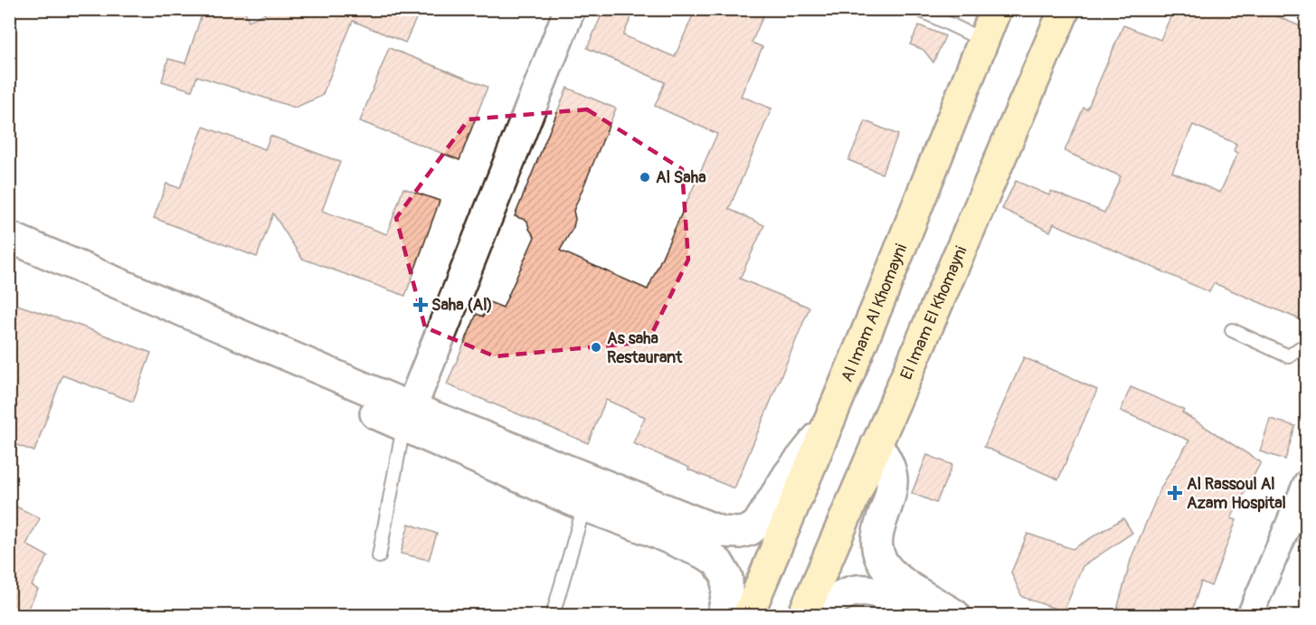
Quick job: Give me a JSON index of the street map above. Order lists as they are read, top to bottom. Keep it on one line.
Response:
{"streets":{"highway":["El Imam El Khomayni","Al Imam Al Khomayni"]},"places":{"other":["Al Saha","As saha Restaurant"],"health":["Saha (Al)","Al Rassoul Al Azam Hospital"]}}
